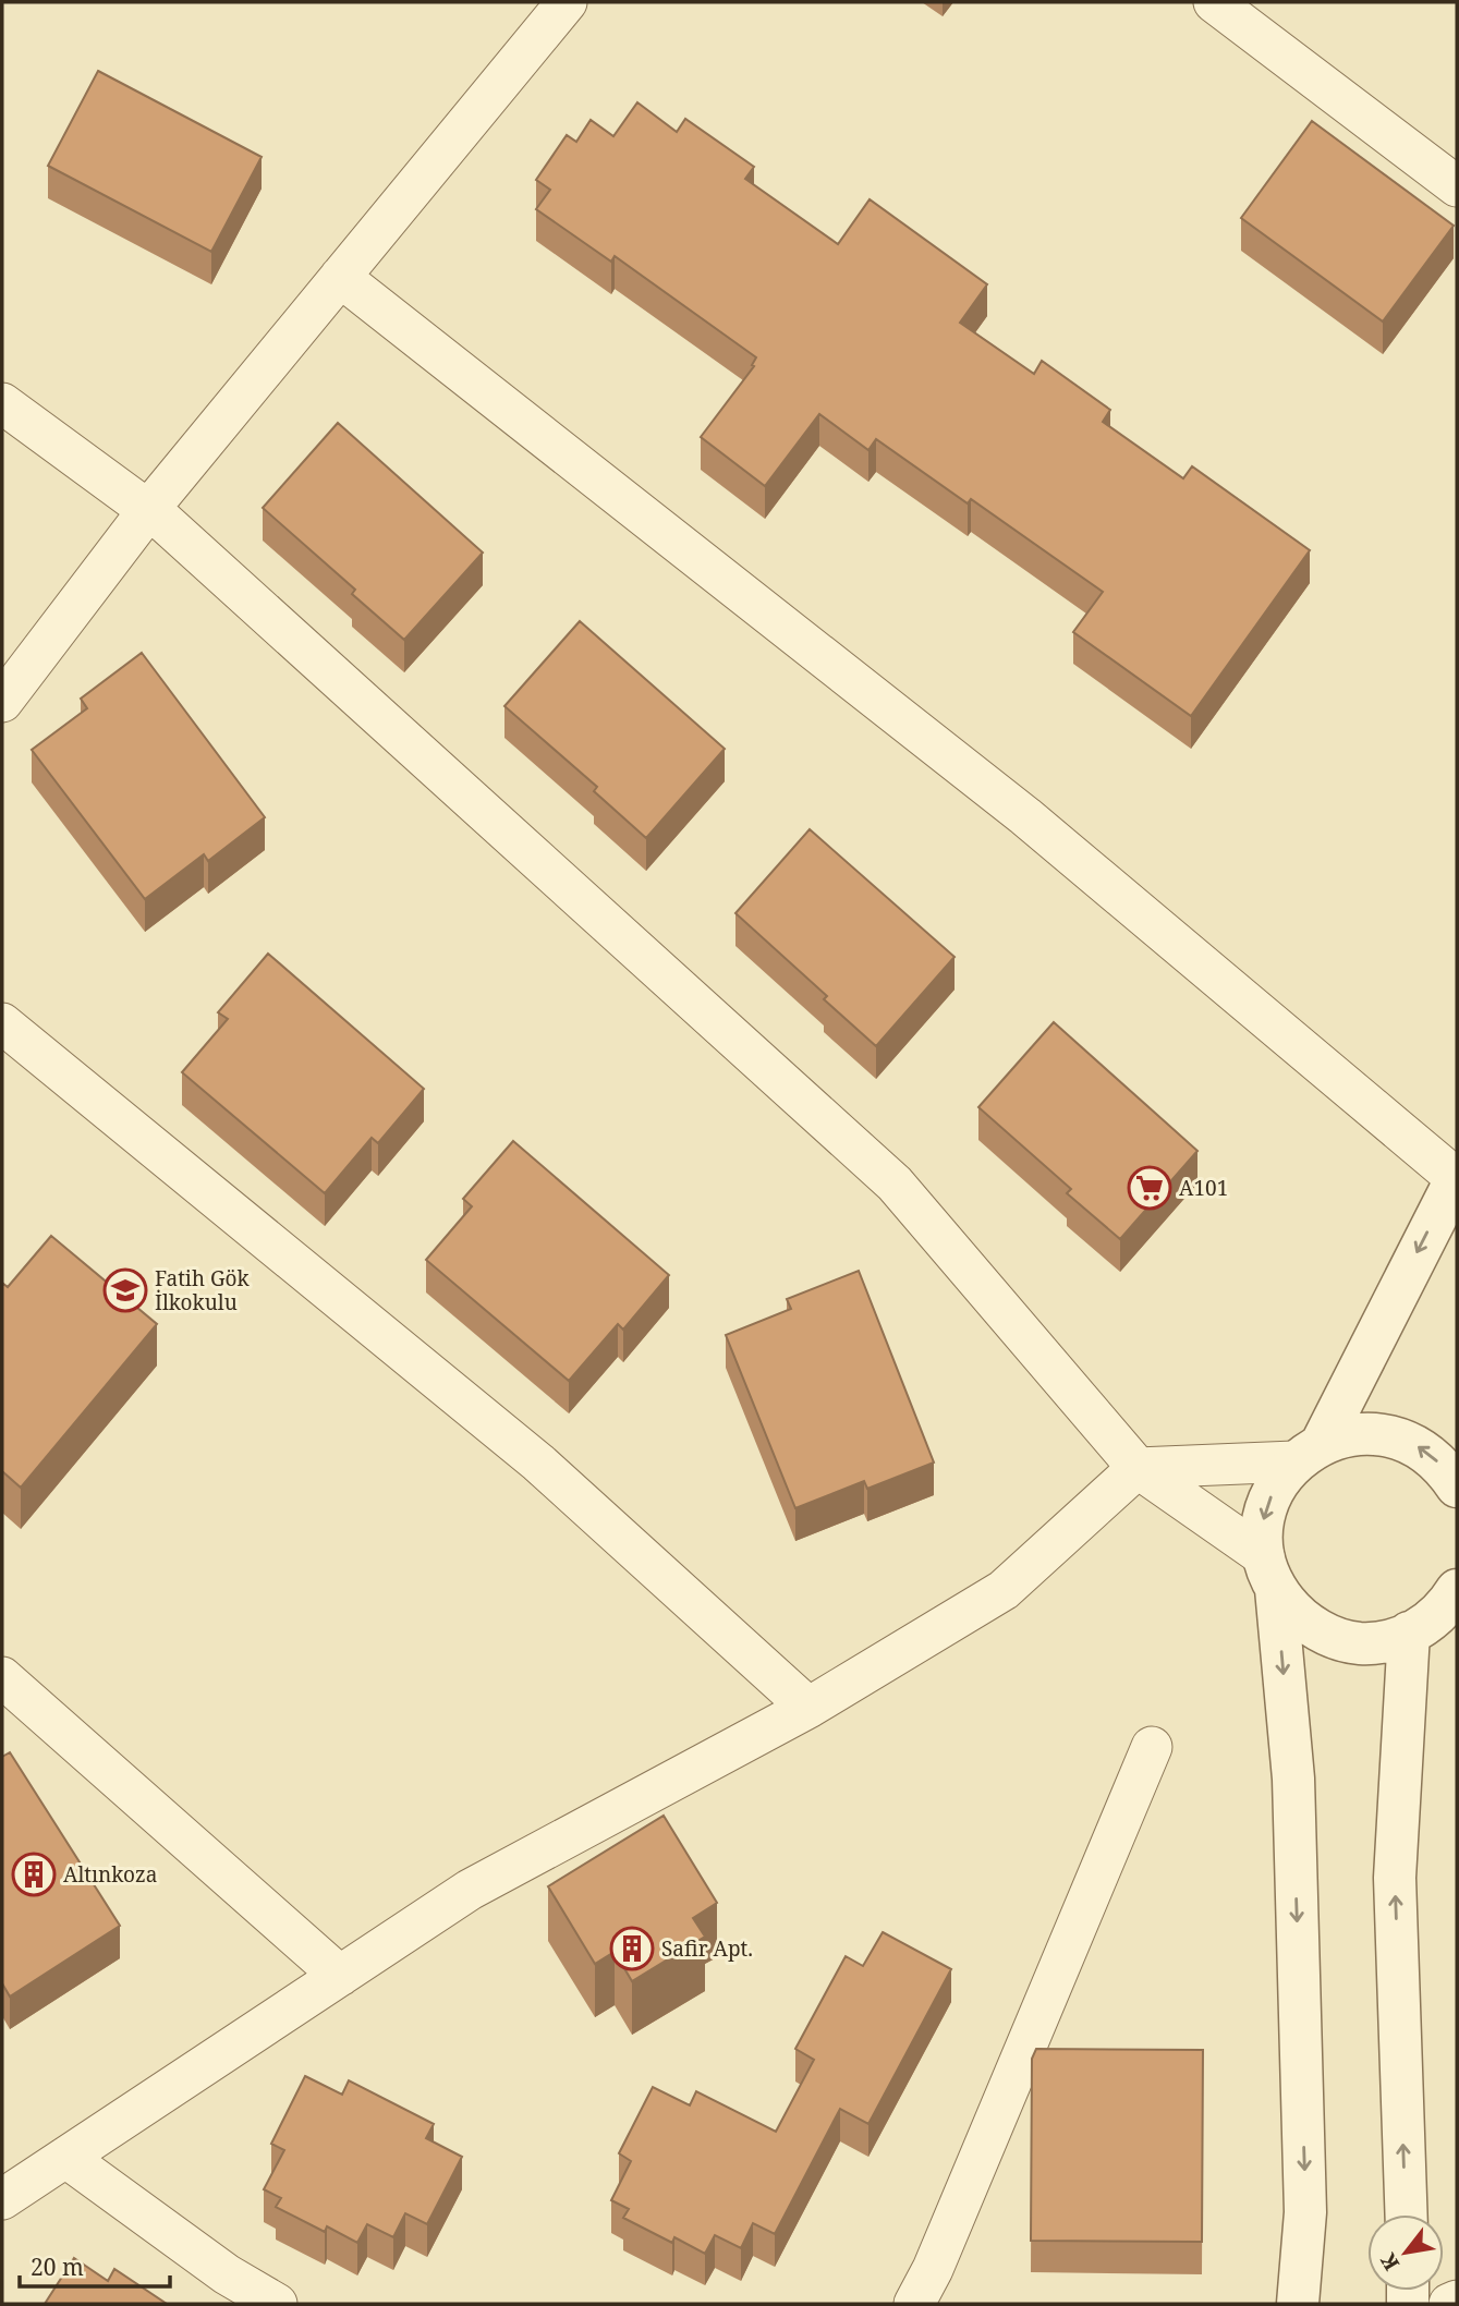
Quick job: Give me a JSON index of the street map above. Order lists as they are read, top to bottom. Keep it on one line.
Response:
{"places":{"supermarket":["A101"],"school or university":["Fatih Gök İlkokulu"],"building":["Altınkoza","Safir Apt."]},"scale_bar":"20 m","north":"bottom left"}
